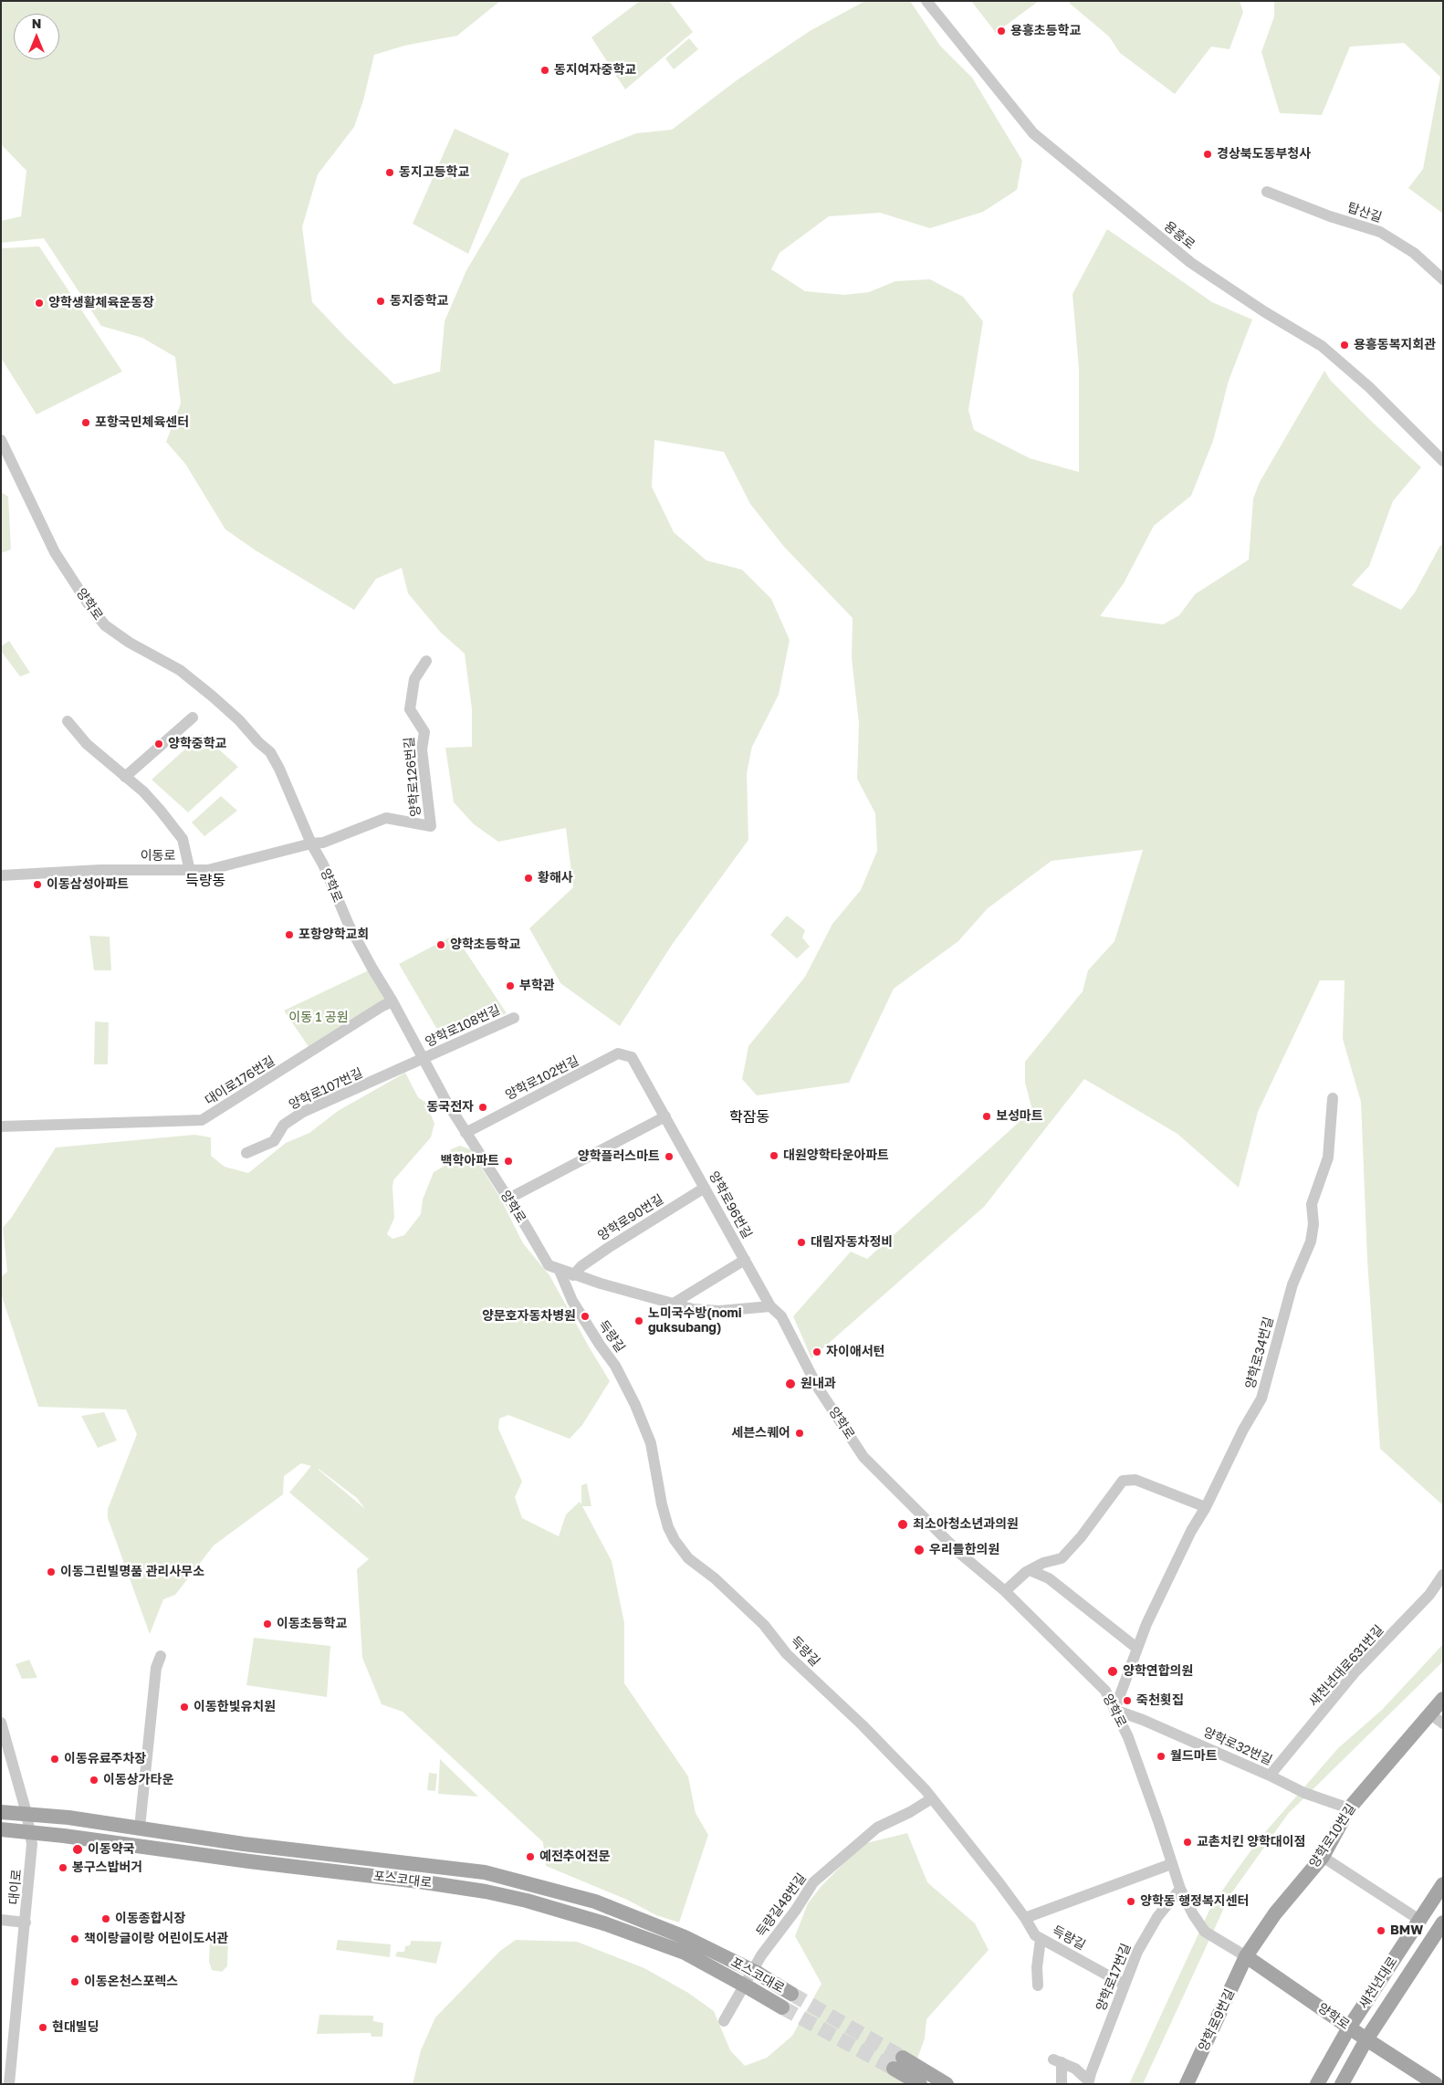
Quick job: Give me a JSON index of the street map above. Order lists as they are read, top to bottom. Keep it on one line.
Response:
{"streets":{"main road":["양학로","양학로10번길","포스코대로","새천년대로","양학로9번길"],"street":["탑산길","용흥로","양학로126번길","이동로","양학로108번길","양학로102번길","대이로176번길","양학로107번길","양학로96번길","양학로90번길","득량길","양학로34번길","새천년대로631번길","양학로32번길","대이로","득량길48번길","양학로17번길"]},"crossings":[["양학로","양학로126번길"],["양학로","이동로"],["양학로","양학로108번길"],["양학로","양학로102번길"],["양학로","대이로176번길"],["양학로","양학로107번길"],["양학로","양학로96번길"],["양학로","양학로90번길"],["양학로","득량길"],["양학로","양학로34번길"],["양학로","양학로32번길"],["양학로","양학로10번길"],["양학로","양학로17번길"],["양학로","새천년대로"],["양학로","양학로9번길"],["양학로126번길","이동로"],["양학로108번길","양학로107번길"],["양학로102번길","양학로96번길"],["양학로96번길","양학로90번길"],["득량길","득량길48번길"],["득량길","양학로17번길"],["양학로34번길","양학로32번길"],["새천년대로631번길","양학로32번길"],["양학로32번길","양학로10번길"],["양학로10번길","양학로9번길"],["포스코대로","대이로"]],"districts":["득량동","학잠동"],"parks":["이동 1 공원"],"places":["용흥초등학교","동지여자중학교","경상북도동부청사","동지고등학교","동지중학교","양학생활체육운동장","용흥동복지회관","포항국민체육센터","양학중학교","황해사","이동삼성아파트","포항양학교회","양학초등학교","부학관","동국전자","보성마트","대원양학타운아파트","양학플러스마트","백학아파트","대림자동차정비","양문호자동차병원","노미국수방(nomi guksubang)","자이애서턴","원내과","세븐스퀘어","최소아청소년과의원","우리들한의원","이동그린빌명품 관리사무소","이동초등학교","양학연합의원","죽천횟집","이동한빛유치원","월드마트","이동유료주차장","이동상가타운","교촌치킨 양학대이점","이동약국","예전추어전문","봉구스밥버거","양학동 행정복지센터","이동종합시장","BMW","책이랑글이랑 어린이도서관","이동온천스포렉스","현대빌딩"],"north":"top"}
